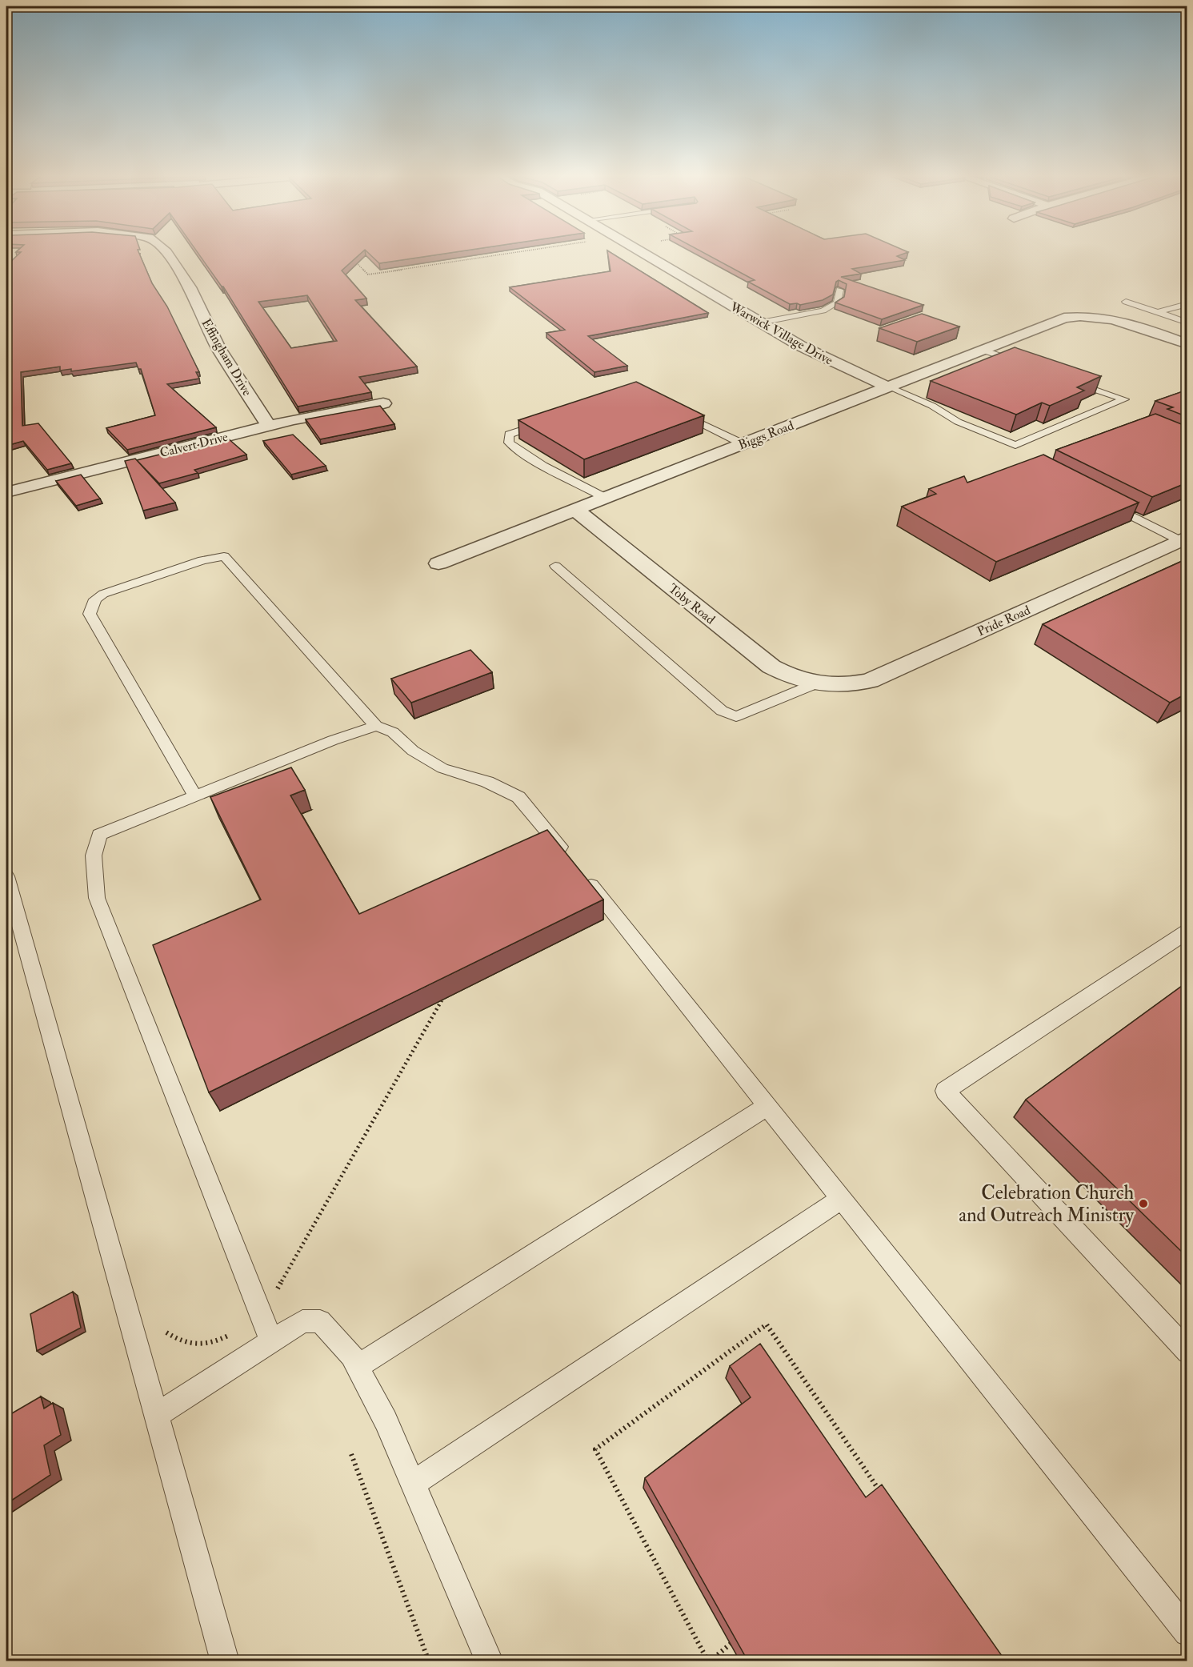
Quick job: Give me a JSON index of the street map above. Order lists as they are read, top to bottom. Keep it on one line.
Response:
{"streets":{"street":["Warwick Village Drive","Effingham Drive","Biggs Road","Calvert Drive","Toby Road","Pride Road"]},"crossings":[["Warwick Village Drive","Biggs Road"],["Effingham Drive","Calvert Drive"],["Biggs Road","Toby Road"],["Toby Road","Pride Road"]],"places":["Celebration Church and Outreach Ministry"]}
